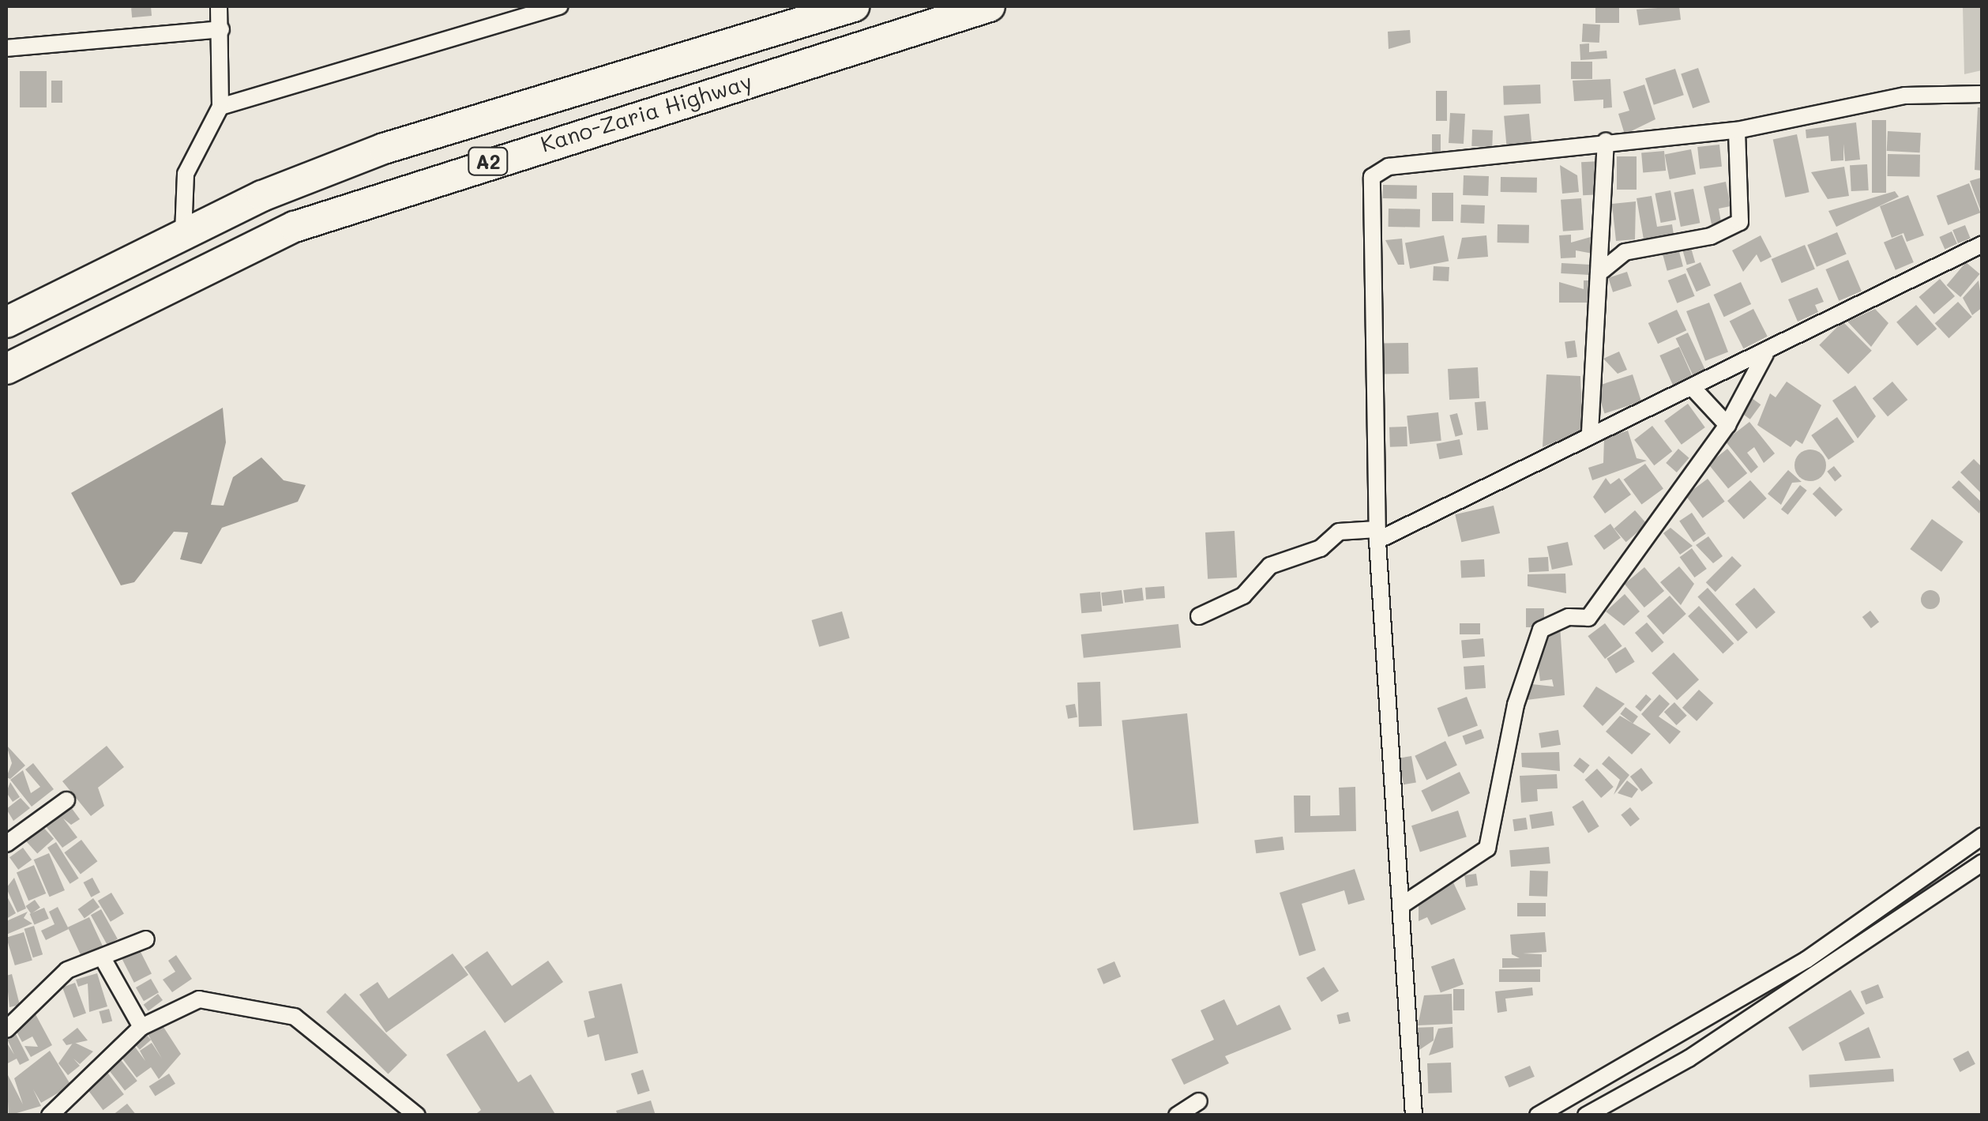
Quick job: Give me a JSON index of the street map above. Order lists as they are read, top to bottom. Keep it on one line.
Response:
{"streets":{"highway":["Kano-Zaria Highway","A2"]}}
